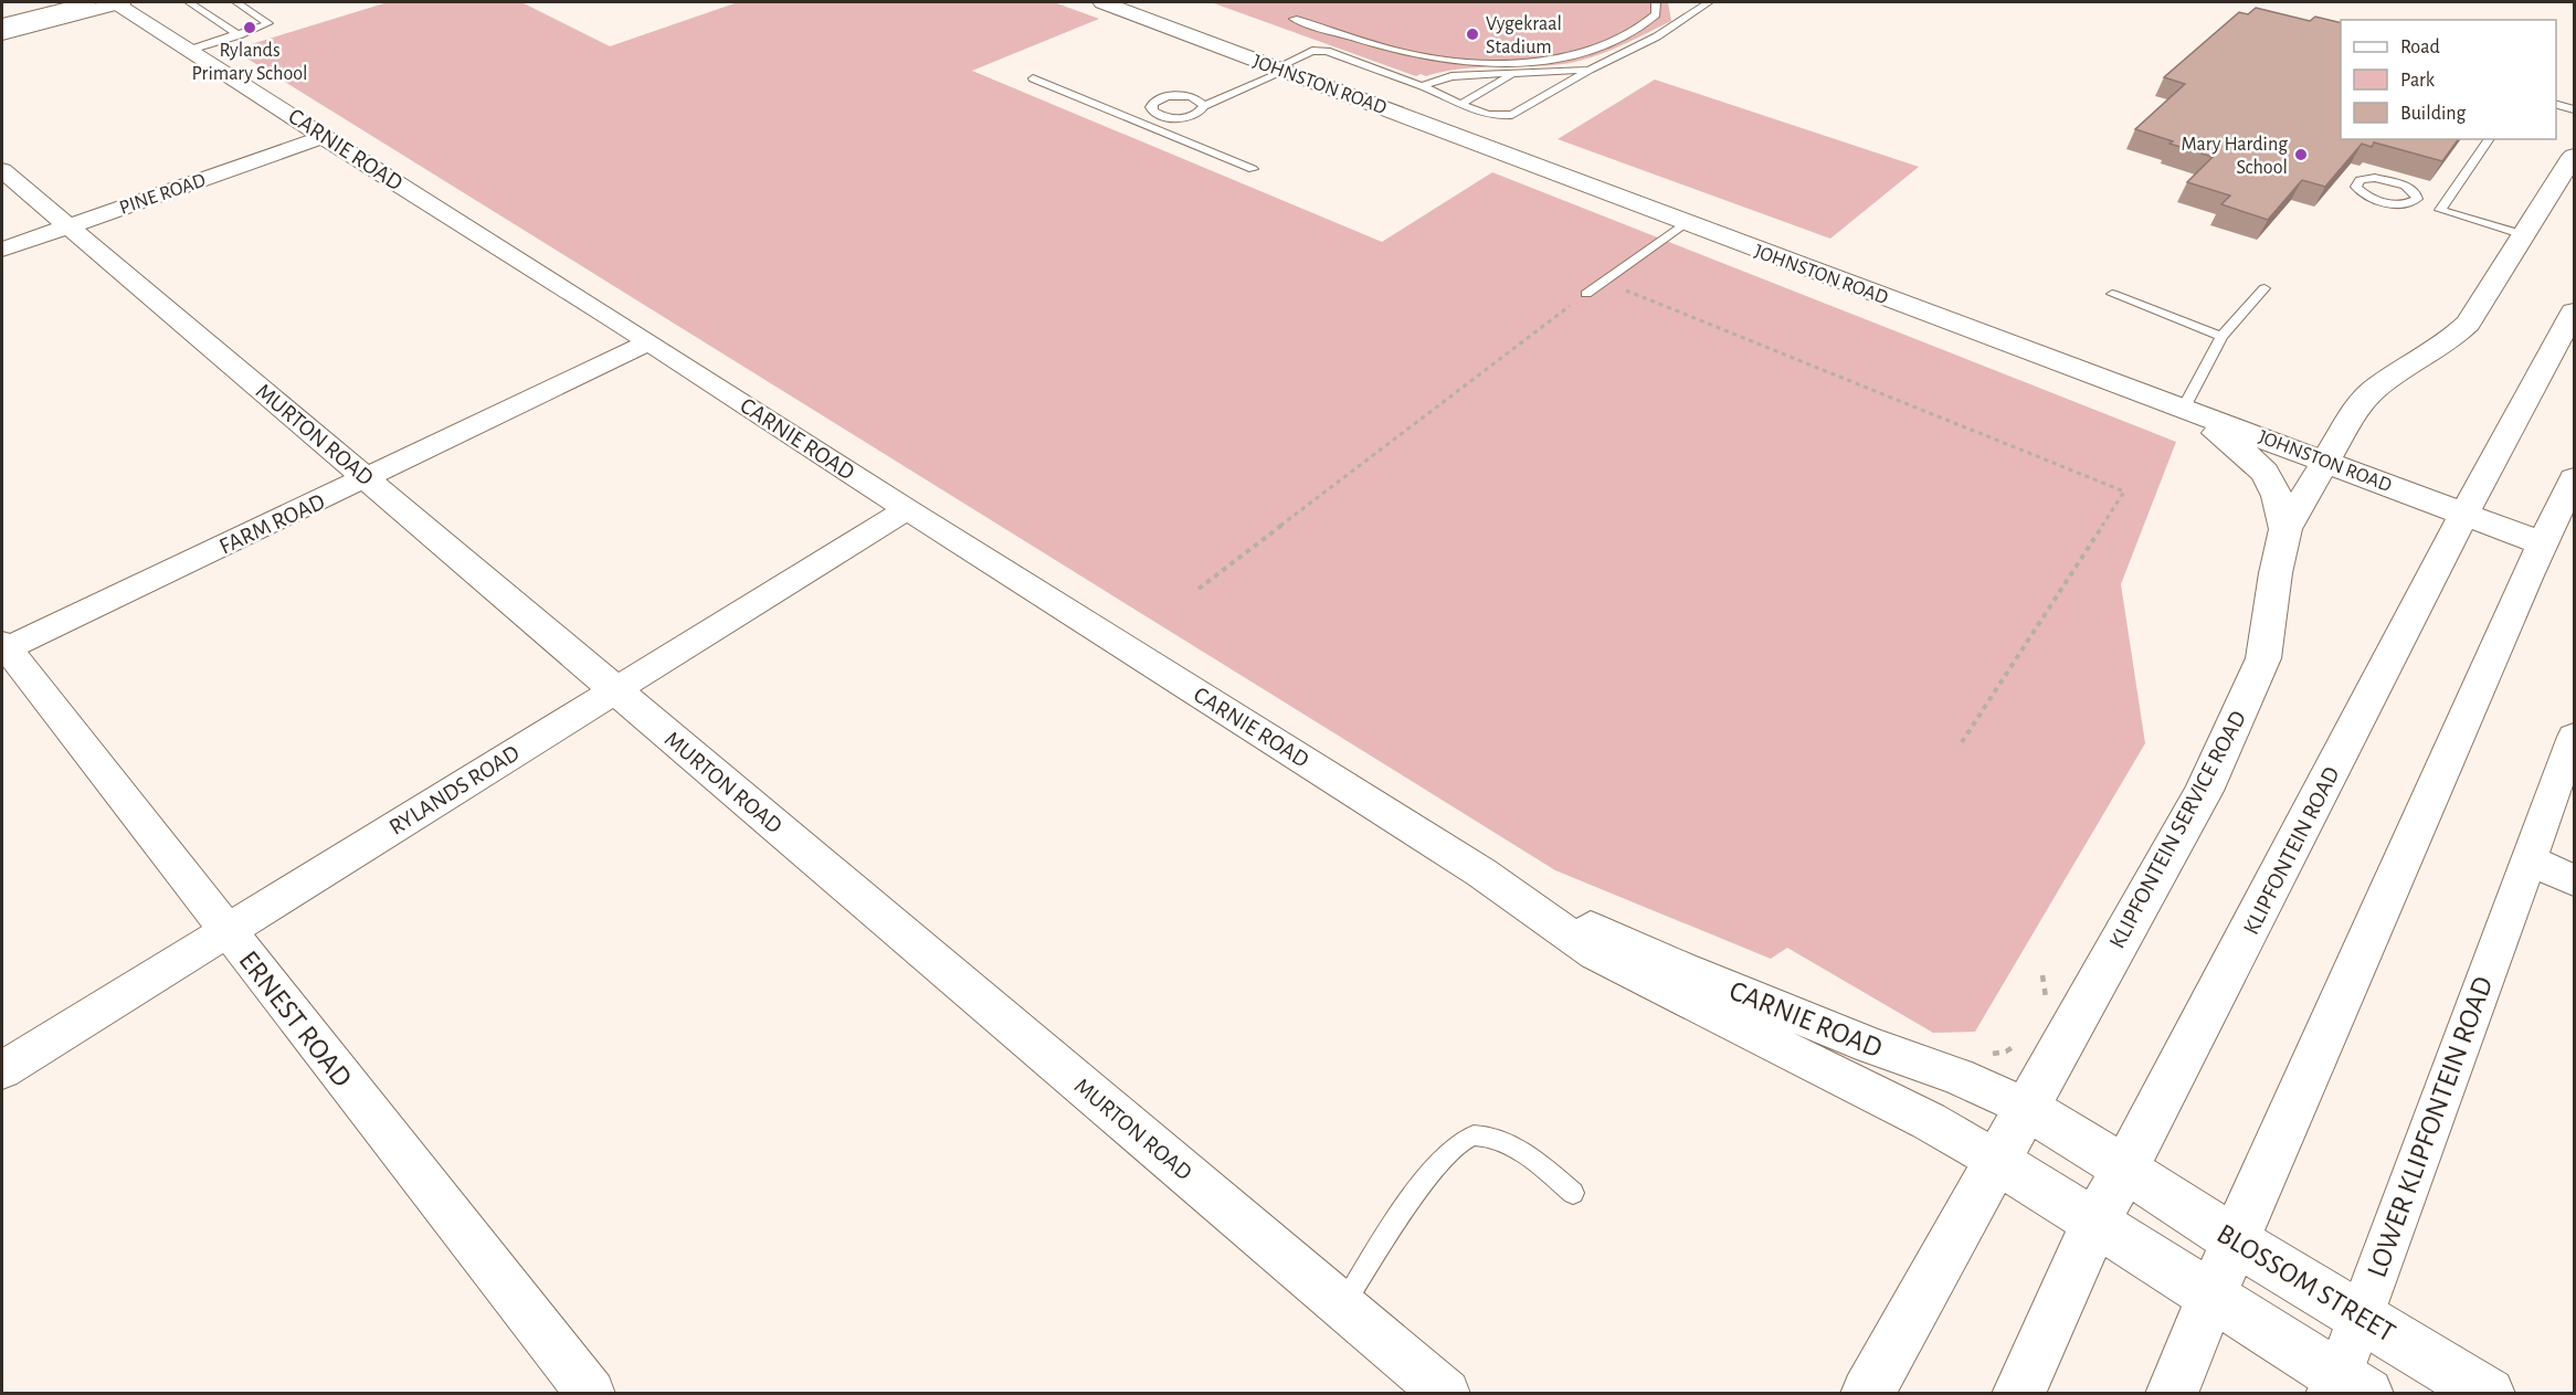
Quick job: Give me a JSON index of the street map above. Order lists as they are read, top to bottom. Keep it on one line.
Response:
{"streets":{"street":["JOHNSTON ROAD","CARNIE ROAD","PINE ROAD","MURTON ROAD","FARM ROAD","RYLANDS ROAD","KLIPFONTEIN SERVICE ROAD","KLIPFONTEIN ROAD","ERNEST ROAD","LOWER KLIPFONTEIN ROAD","BLOSSOM STREET"]},"crossings":[["JOHNSTON ROAD","KLIPFONTEIN SERVICE ROAD"],["JOHNSTON ROAD","KLIPFONTEIN ROAD"],["CARNIE ROAD","PINE ROAD"],["CARNIE ROAD","FARM ROAD"],["CARNIE ROAD","RYLANDS ROAD"],["CARNIE ROAD","KLIPFONTEIN SERVICE ROAD"],["CARNIE ROAD","KLIPFONTEIN ROAD"],["CARNIE ROAD","BLOSSOM STREET"],["PINE ROAD","MURTON ROAD"],["MURTON ROAD","FARM ROAD"],["MURTON ROAD","RYLANDS ROAD"],["FARM ROAD","ERNEST ROAD"],["RYLANDS ROAD","ERNEST ROAD"],["KLIPFONTEIN ROAD","BLOSSOM STREET"],["LOWER KLIPFONTEIN ROAD","BLOSSOM STREET"]],"places":["Rylands Primary School","Vygekraal Stadium","Mary Harding School"],"legend":["Road","Park","Building"]}
